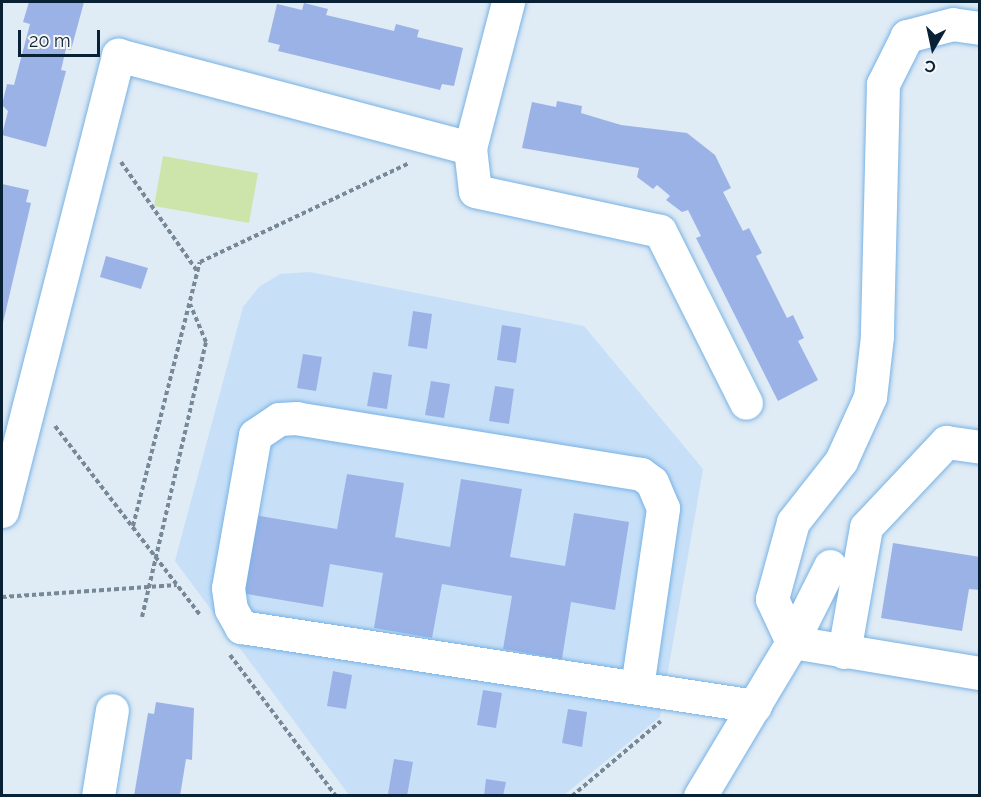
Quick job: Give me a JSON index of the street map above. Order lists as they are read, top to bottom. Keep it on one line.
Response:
{"scale_bar":"20 m","north":"bottom"}
